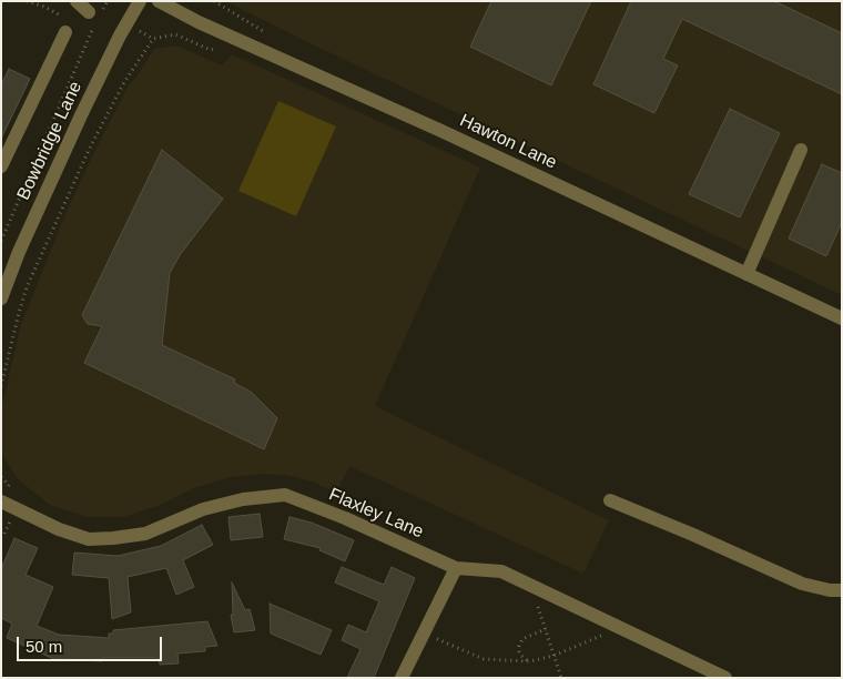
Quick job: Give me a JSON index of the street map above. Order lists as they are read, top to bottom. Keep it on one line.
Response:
{"streets":{"street":["Bowbridge Lane","Hawton Lane","Flaxley Lane"]},"scale_bar":"50 m"}
